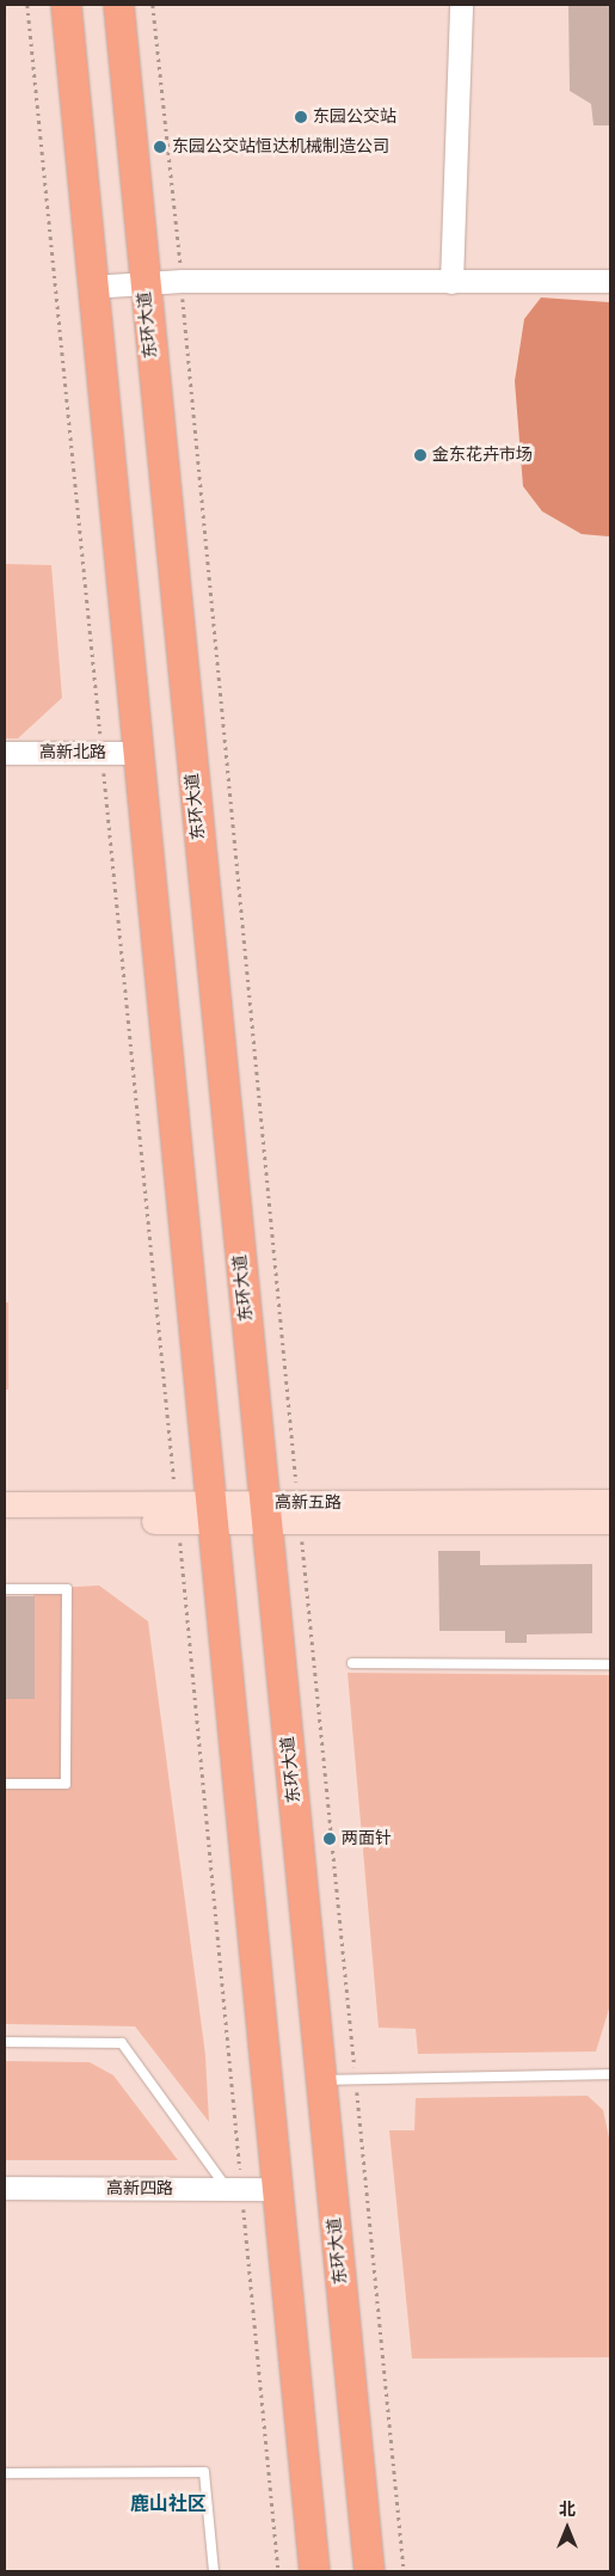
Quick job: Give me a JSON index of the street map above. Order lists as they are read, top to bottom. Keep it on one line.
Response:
{"streets":{"highway":["东环大道"],"main road":["高新五路"],"street":["高新北路","高新四路"]},"crossings":[["东环大道","高新五路"]],"districts":["鹿山社区"],"places":["东园公交站","东园公交站恒达机械制造公司","金东花卉市场","两面针"],"north":"top"}
